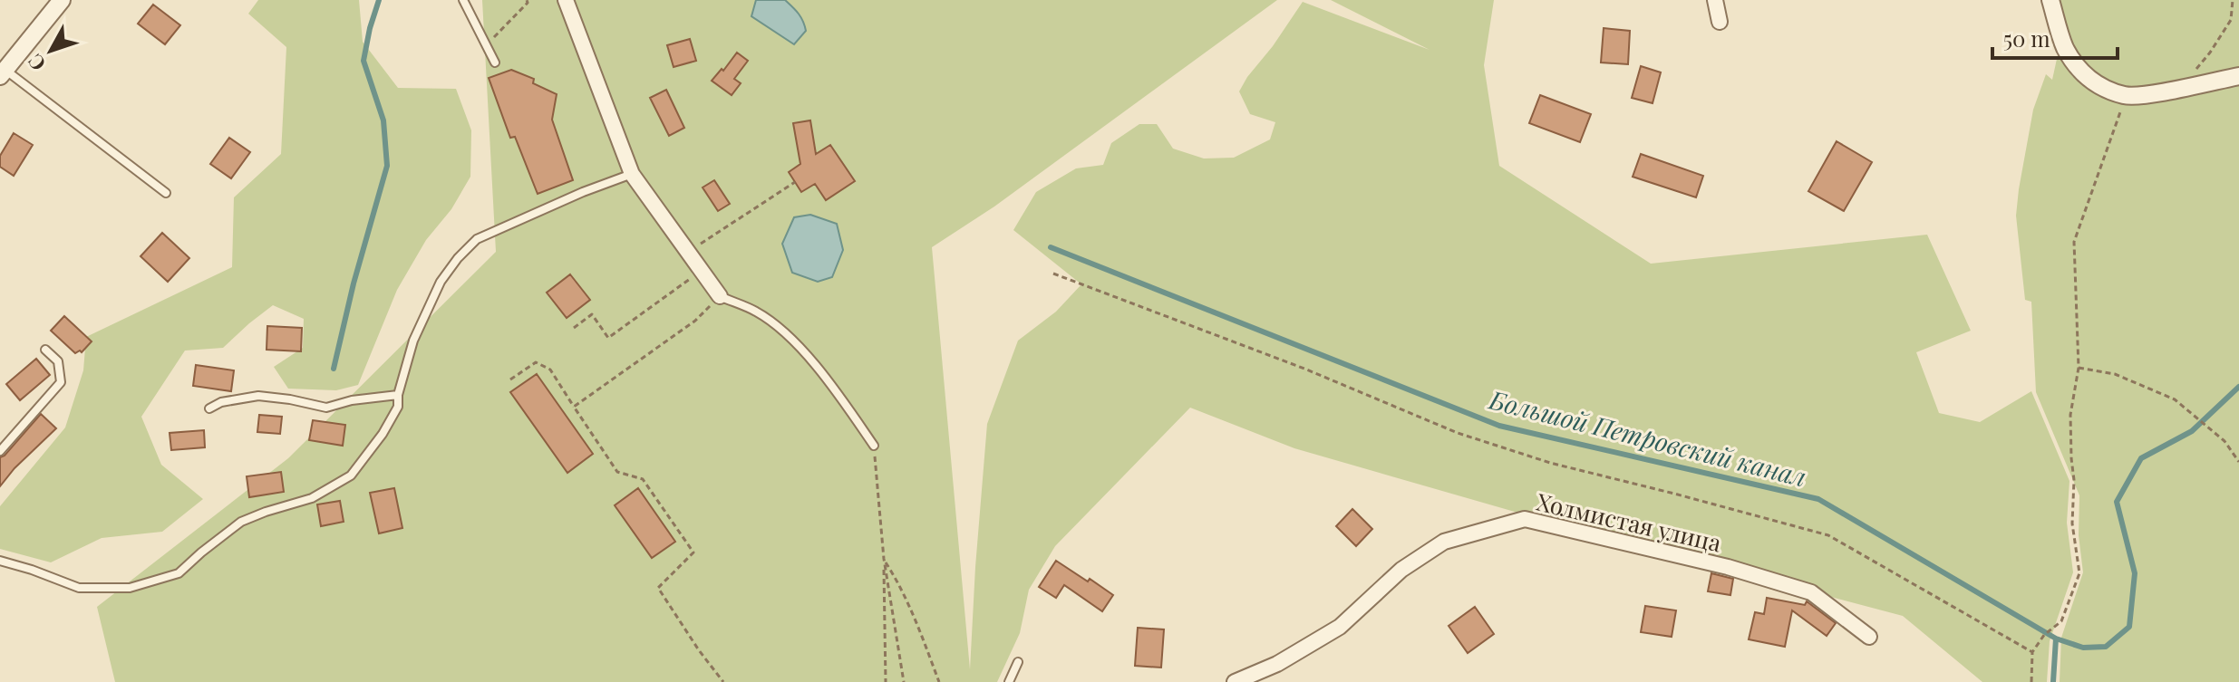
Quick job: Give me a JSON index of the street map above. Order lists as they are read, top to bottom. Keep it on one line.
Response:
{"streets":{"street":["Холмистая улица"]},"water":["Большой Петровский канал"],"scale_bar":"50 m","north":"bottom left"}
